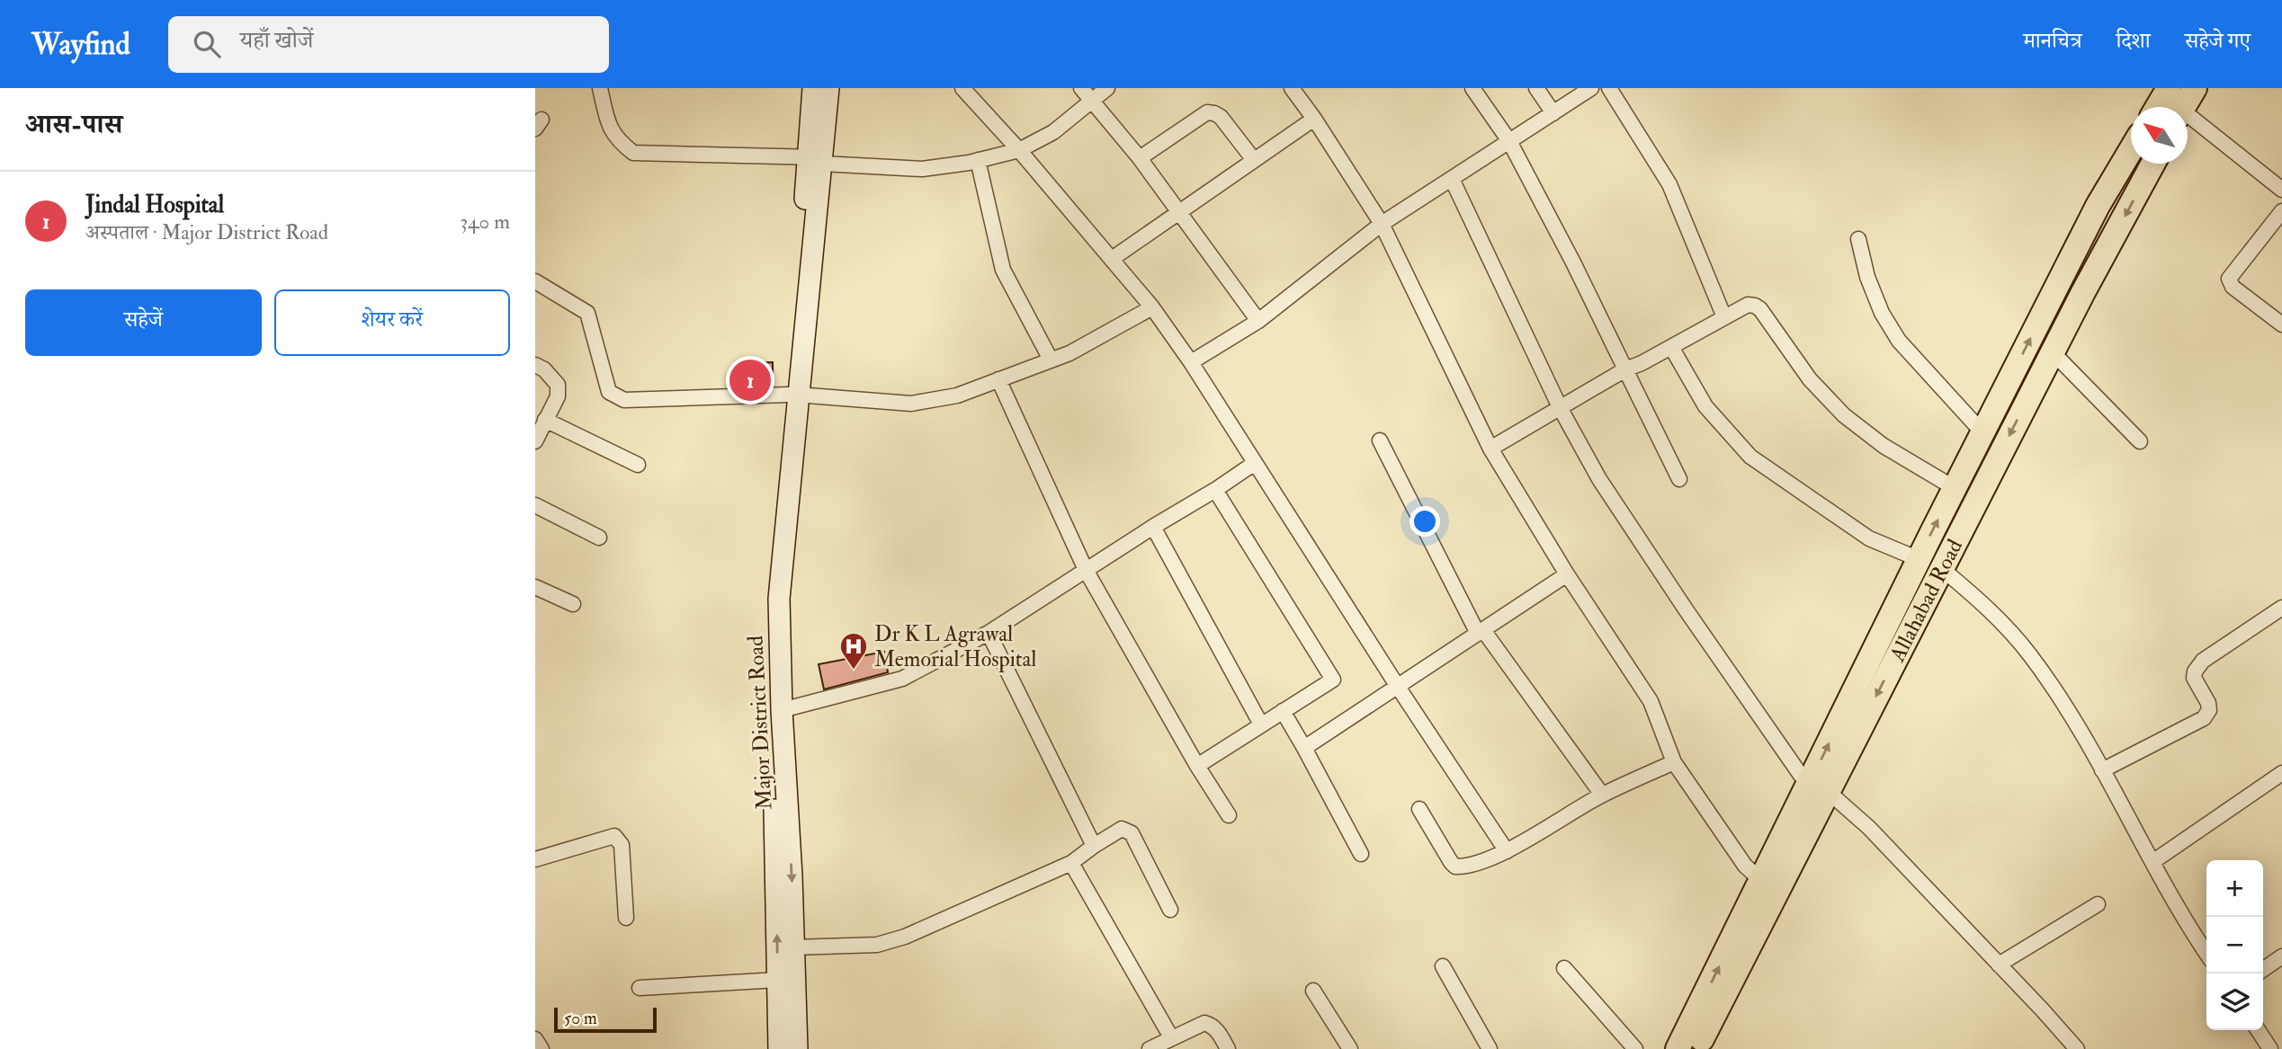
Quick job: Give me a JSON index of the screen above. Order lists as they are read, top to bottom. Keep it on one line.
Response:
{"streets":{"main road":["Allahabad Road"],"street":["Major District Road"]},"places":{"hospital":["Dr K L Agrawal Memorial Hospital"]},"scale_bar":"50 m","north":"top left","page":{"header":"Wayfind","search":"यहाँ खोजें","nav":["मानचित्र","दिशा","सहेजे गए"],"heading":"आस-पास","list":[{"mark":"1","name":"Jindal Hospital","note":"अस्पताल · Major District Road","value":"340 m"}],"buttons":["सहेजें","शेयर करें"],"pins":"1","map_buttons":["+","−"],"scale":"50 m"}}
